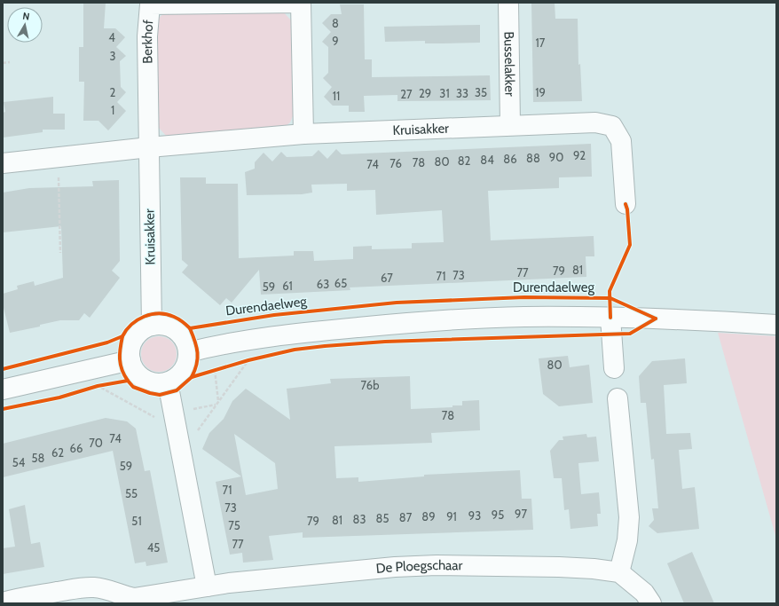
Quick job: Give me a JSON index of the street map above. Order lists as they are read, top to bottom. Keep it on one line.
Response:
{"streets":{"street":["Berkhof","Busselakker","Kruisakker","De Ploegschaar"],"cycle path":["Durendaelweg"]},"crossings":[["Berkhof","Kruisakker"],["Busselakker","Kruisakker"]],"house_numbers":["8","4","9","17","3","2","35","19","29","31","33","27","11","1","92","90","88","86","84","82","80","78","76","74","81","79","77","73","71","67","65","63","61","59","80","76b","78","74","70","66","62","58","54","59","71","55","73","97","95","93","89","91","87","85","83","81","51","79","75","77","45"],"north":"top"}
